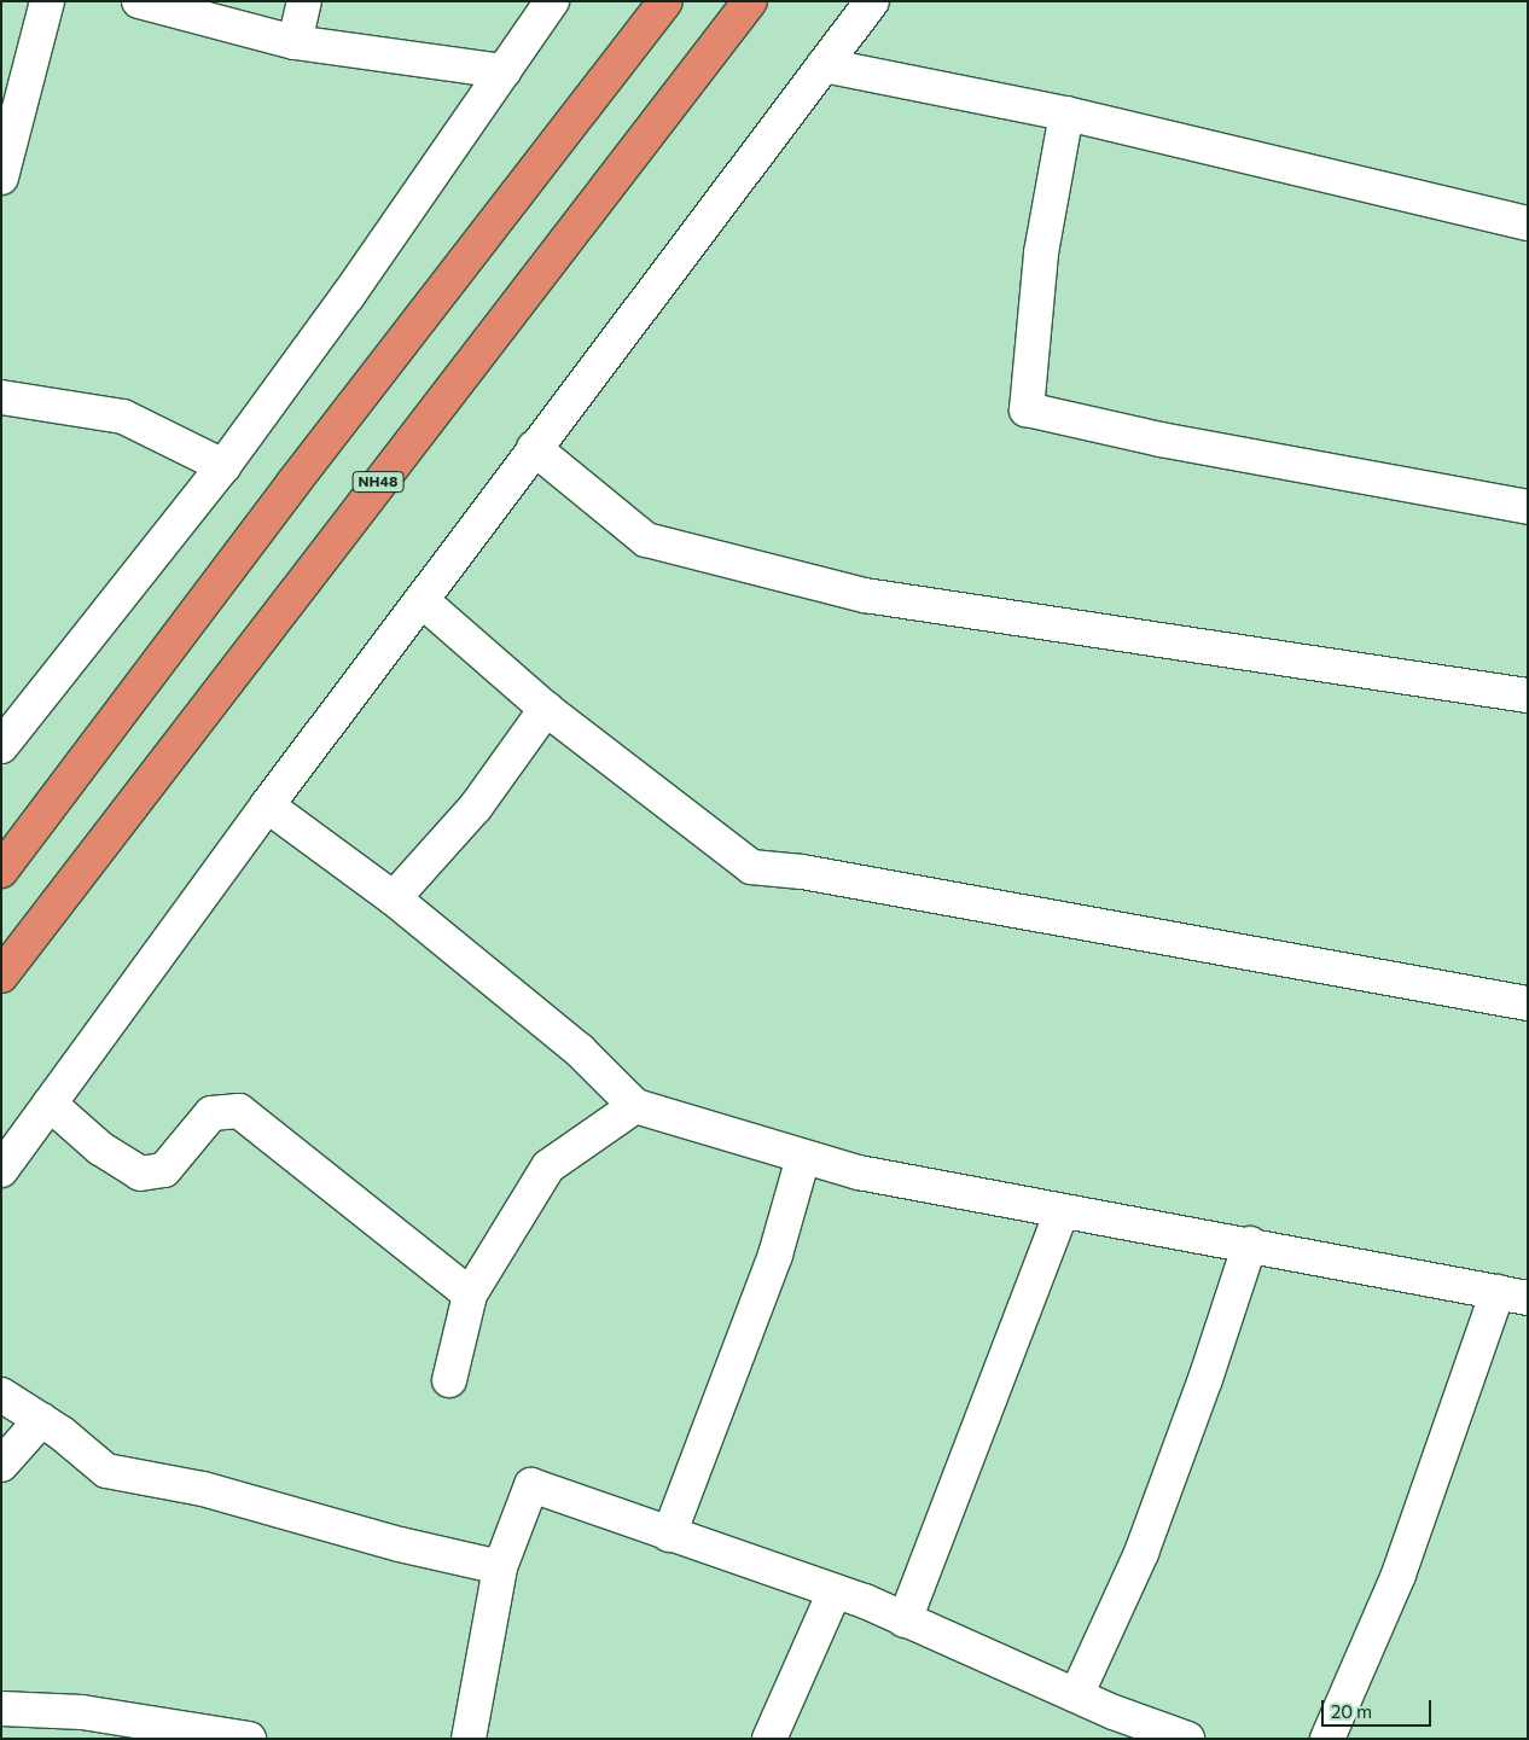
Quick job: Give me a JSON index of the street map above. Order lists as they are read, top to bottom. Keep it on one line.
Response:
{"streets":{"highway":["NH48"]},"scale_bar":"20 m"}
